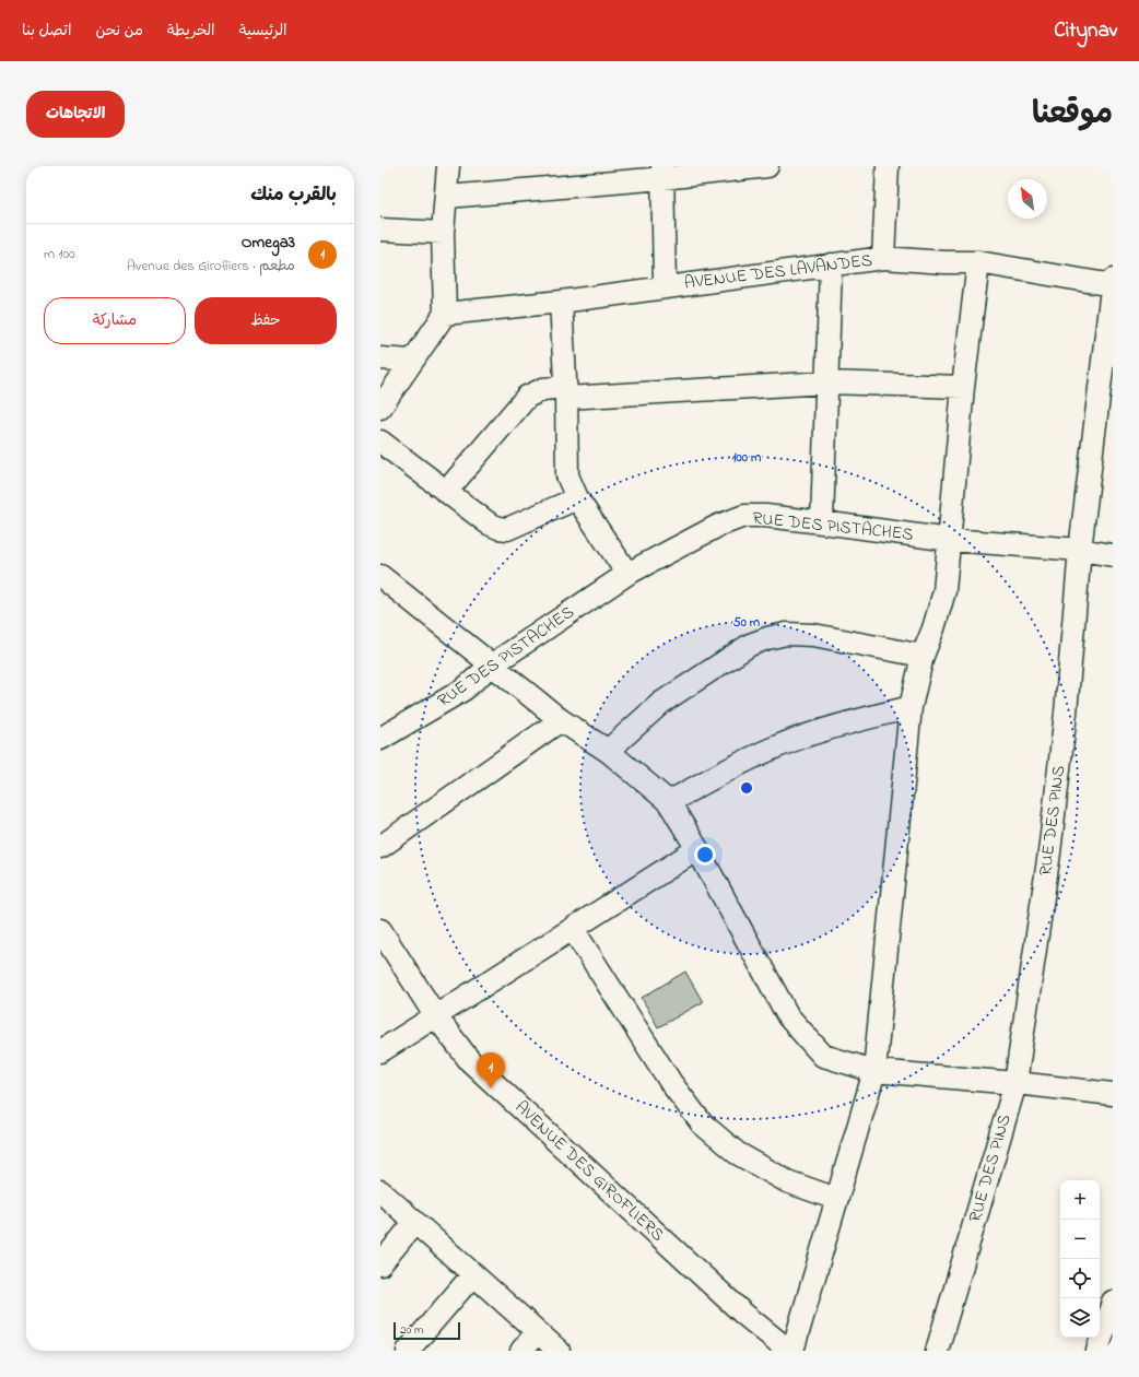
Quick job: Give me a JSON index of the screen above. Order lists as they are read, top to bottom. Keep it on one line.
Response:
{"streets":{"street":["AVENUE DES LAVANDES","RUE DES PISTACHES","RUE DES PINS","AVENUE DES GIROFLIERS"]},"crossings":[["AVENUE DES LAVANDES","RUE DES PINS"],["RUE DES PISTACHES","RUE DES PINS"]],"scale_bar":"20 m","north":"top left","page":{"header":"Citynav","nav":["الرئيسية","الخريطة","من نحن","اتصل بنا"],"title":"موقعنا","buttons":["الاتجاهات",["حفظ","مشاركة"]],"heading":"بالقرب منك","list":[{"mark":"1","name":"Omega3","note":"مطعم · Avenue des Girofliers","value":"100 m"}],"pins":"1","map_buttons":["+","−"],"scale":"20 m"},"rings":["100 m","50 m"]}
